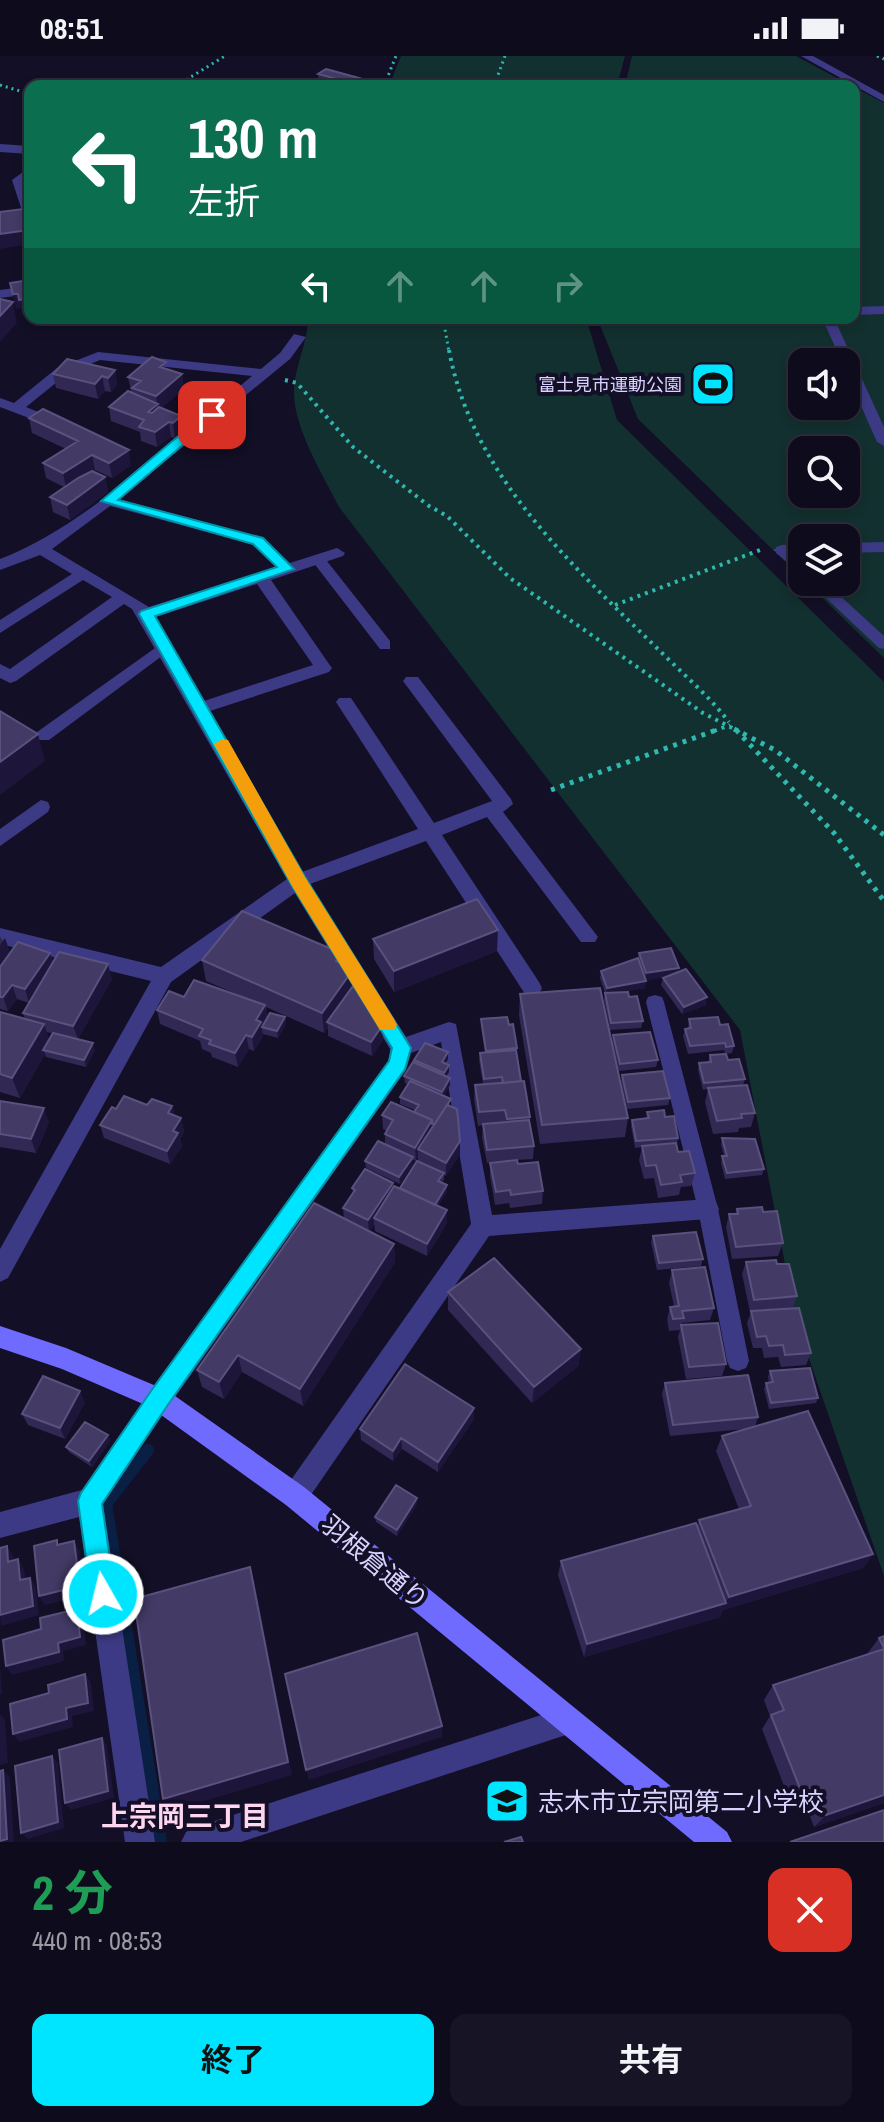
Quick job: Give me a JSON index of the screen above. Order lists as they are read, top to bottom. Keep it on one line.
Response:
{"streets":{"street":["羽根倉通り"]},"districts":["上宗岡三丁目"],"places":{"sports":["富士見市運動公園"],"school or university":["志木市立宗岡第二小学校"]},"page":{"status":"08:51","turn":["130 m","左折"],"heading":["2 分","440 m · 08:53"],"buttons":["終了","共有"]}}
